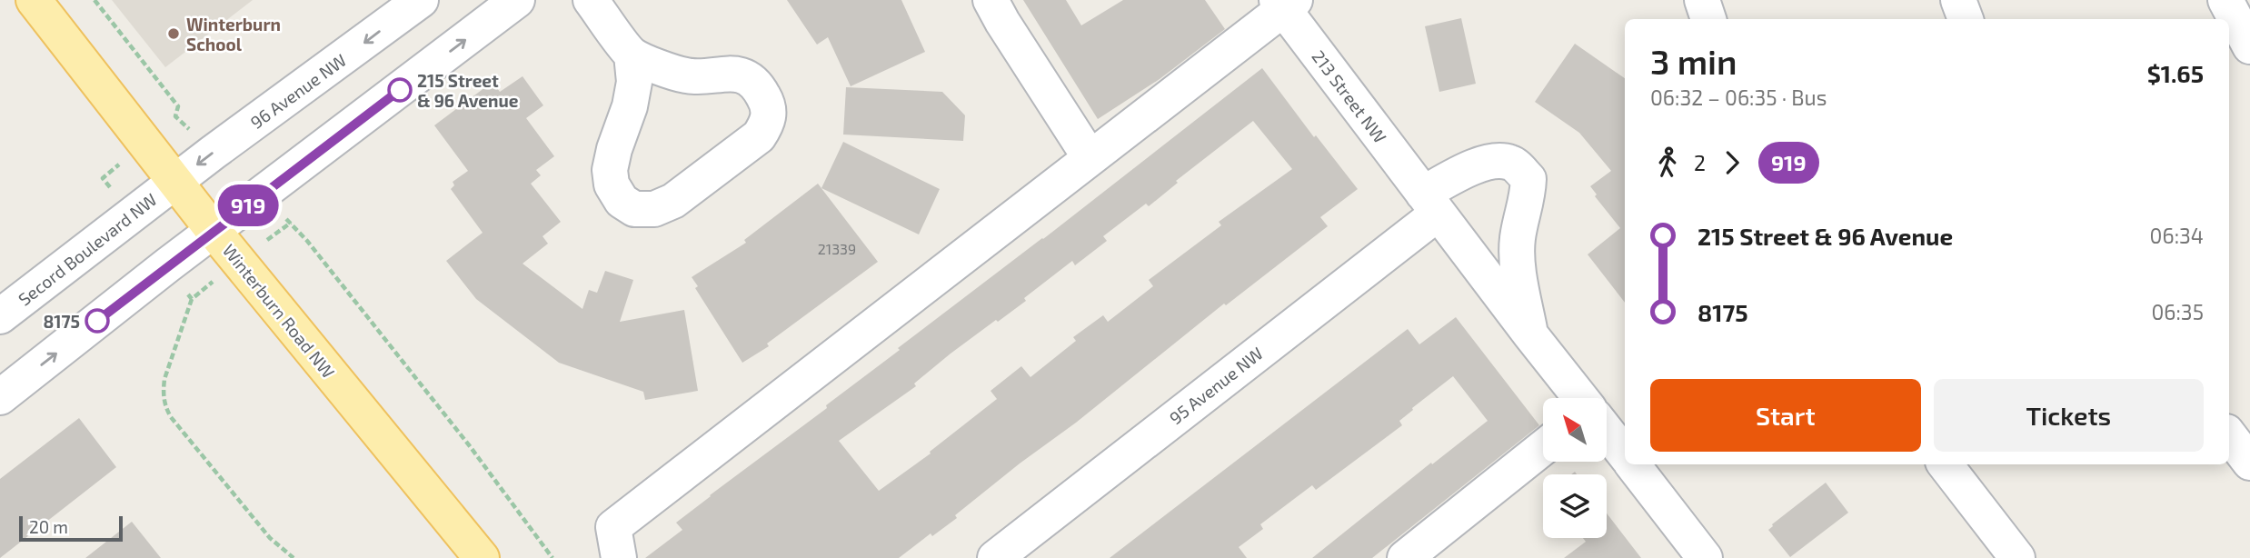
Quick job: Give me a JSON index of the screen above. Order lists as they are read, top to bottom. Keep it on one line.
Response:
{"streets":{"main road":["Winterburn Road NW"],"street":["96 Avenue NW","213 Street NW","Secord Boulevard NW","95 Avenue NW"]},"crossings":[["96 Avenue NW","Secord Boulevard NW"],["96 Avenue NW","Winterburn Road NW"],["213 Street NW","95 Avenue NW"],["Secord Boulevard NW","Winterburn Road NW"]],"places":["Winterburn School","215 Street & 96 Avenue","8175"],"lines":["bus line 919"],"house_numbers":["21339"],"scale_bar":"20 m","north":"top left","page":{"on_map":"919","heading":["3 min","06:32 – 06:35 · Bus","$1.65"],"legs":["2","919"],"list":[{"name":"215 Street & 96 Avenue","value":"06:34"},{"name":"8175","value":"06:35"}],"buttons":["Start","Tickets"],"scale":"20 m"}}
